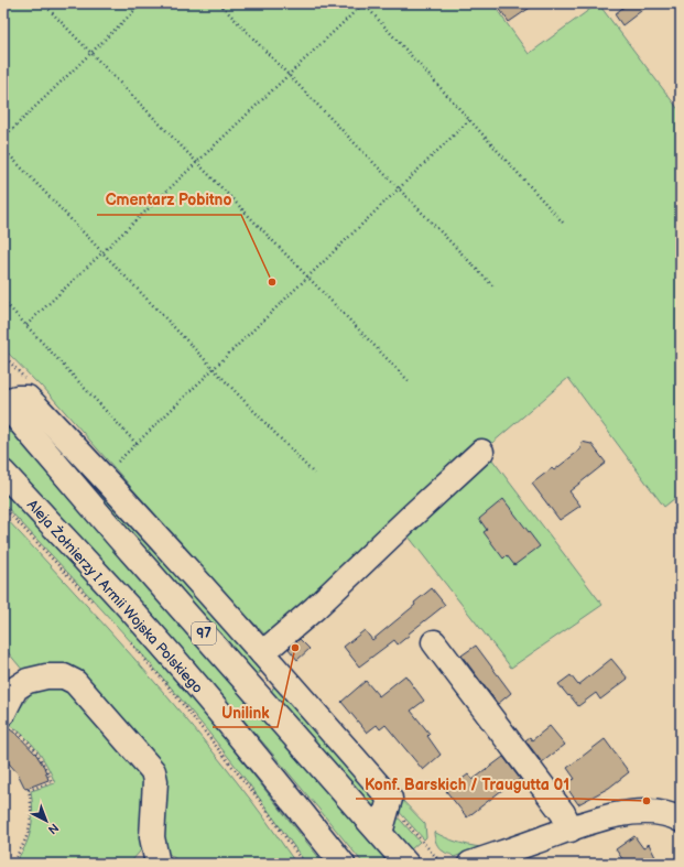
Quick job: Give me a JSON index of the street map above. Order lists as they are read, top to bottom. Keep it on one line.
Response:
{"streets":{"main road":["Aleja Żołnierzy I Armii Wojska Polskiego","97"]},"places":["Cmentarz Pobitno","Unilink","Konf. Barskich / Traugutta 01"],"north":"bottom right"}
